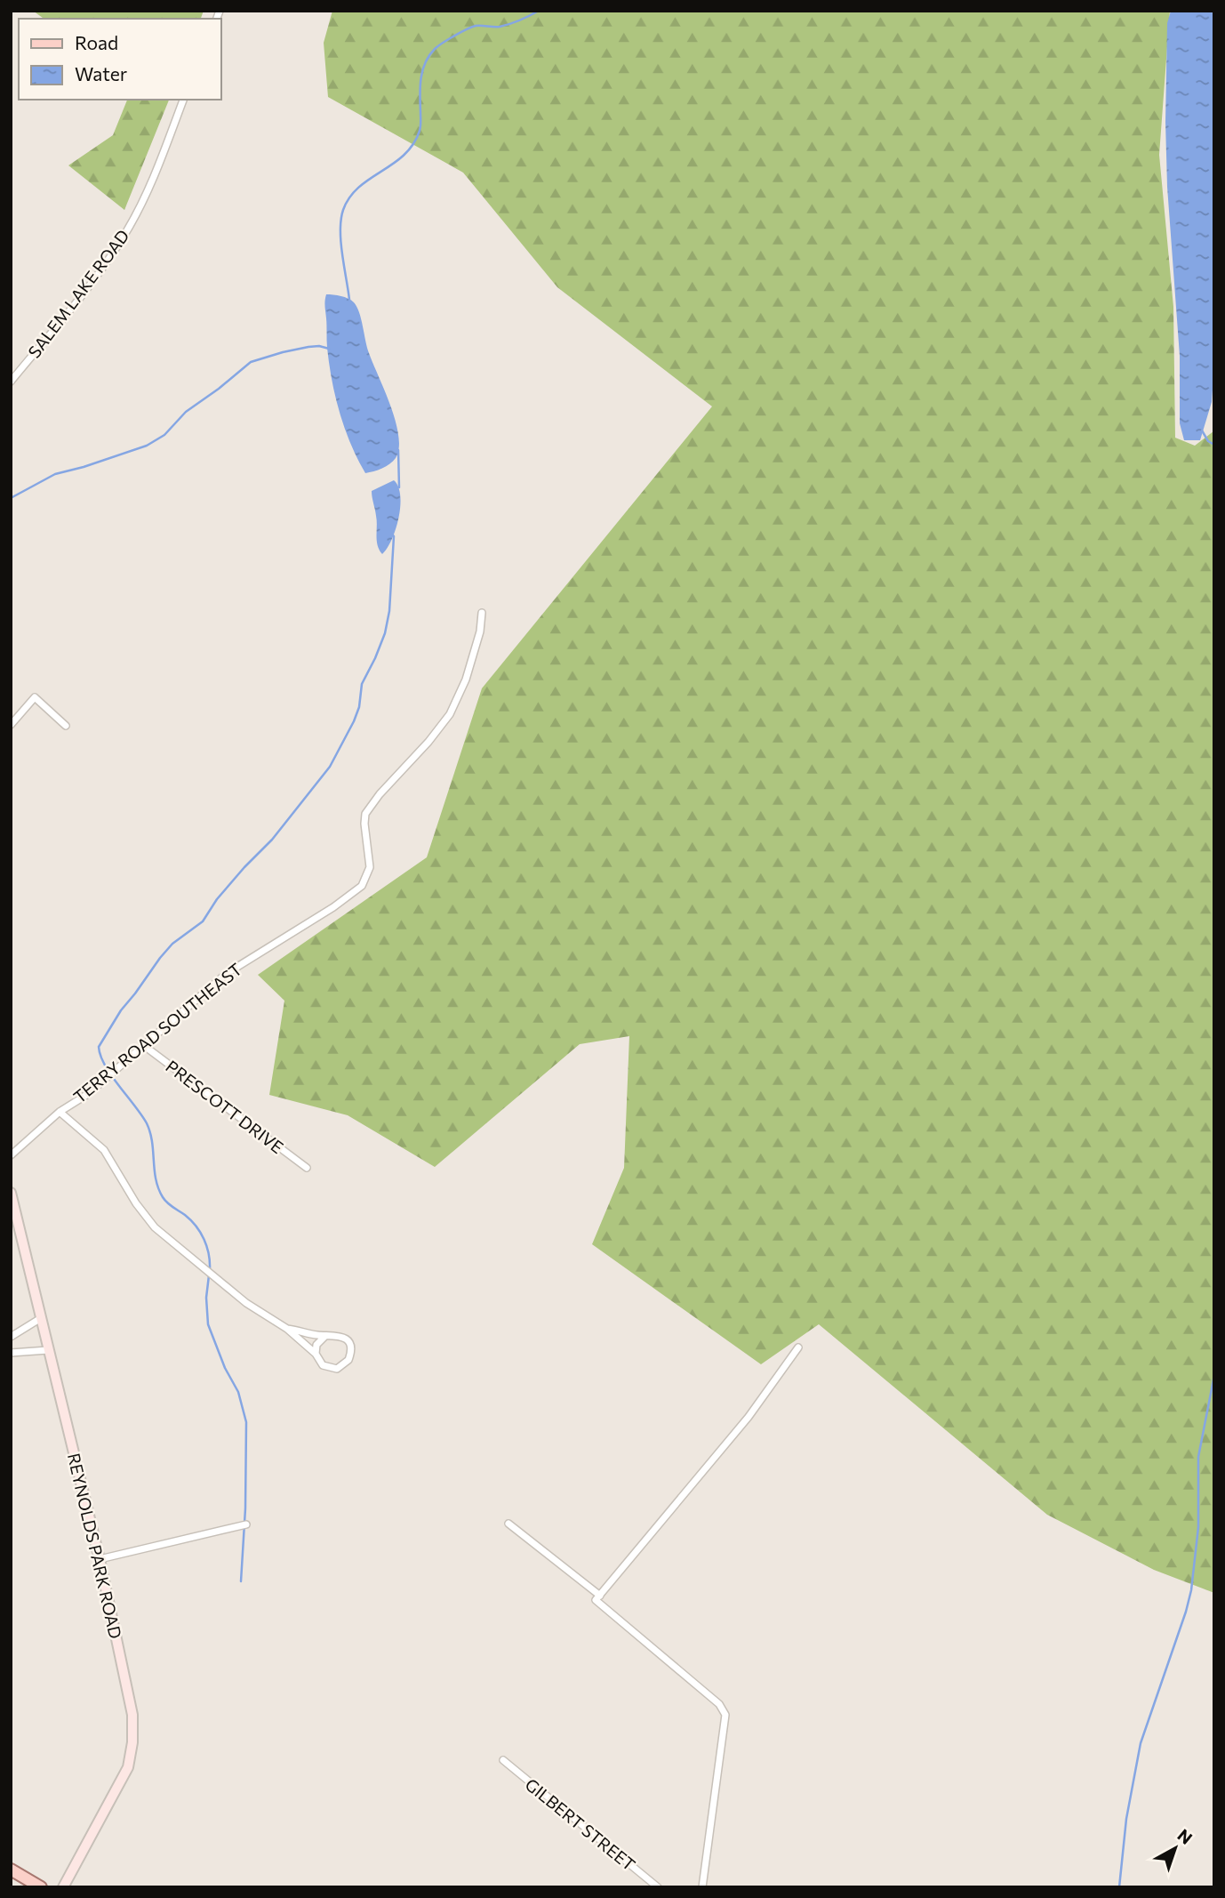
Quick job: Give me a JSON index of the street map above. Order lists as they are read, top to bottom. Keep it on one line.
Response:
{"streets":{"main road":["REYNOLDS PARK ROAD"],"street":["SALEM LAKE ROAD","TERRY ROAD SOUTHEAST","PRESCOTT DRIVE","GILBERT STREET"]},"crossings":[["TERRY ROAD SOUTHEAST","PRESCOTT DRIVE"]],"legend":["Road","Water"],"north":"top right"}
